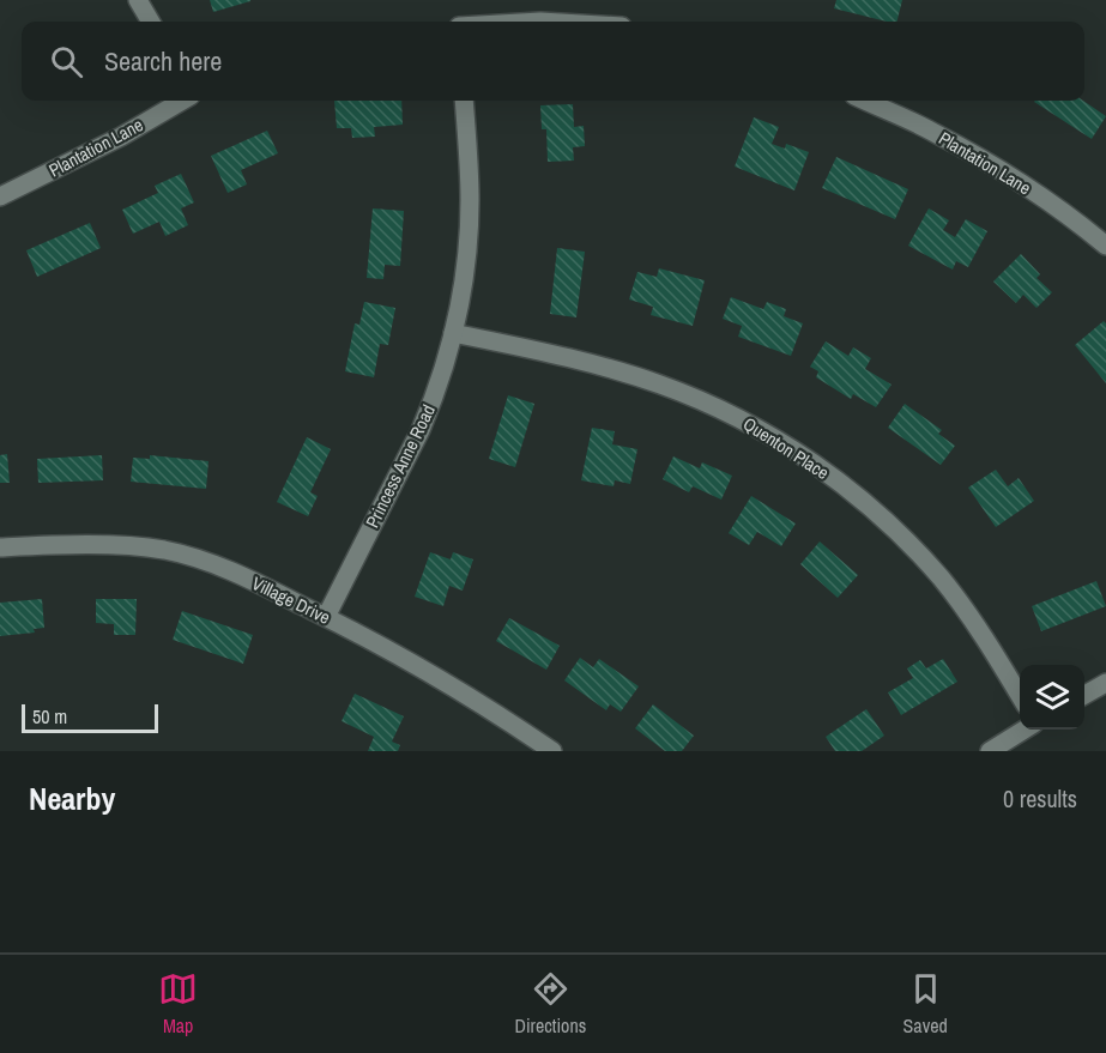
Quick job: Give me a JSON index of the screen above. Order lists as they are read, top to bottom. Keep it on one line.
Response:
{"streets":{"street":["Plantation Lane","Quenton Place","Princess Anne Road","Village Drive"]},"crossings":[["Quenton Place","Princess Anne Road"],["Princess Anne Road","Village Drive"]],"scale_bar":"50 m","page":{"search":"Search here","scale":"50 m","heading":["Nearby","0 results"],"nav":["Map","Directions","Saved"]}}
